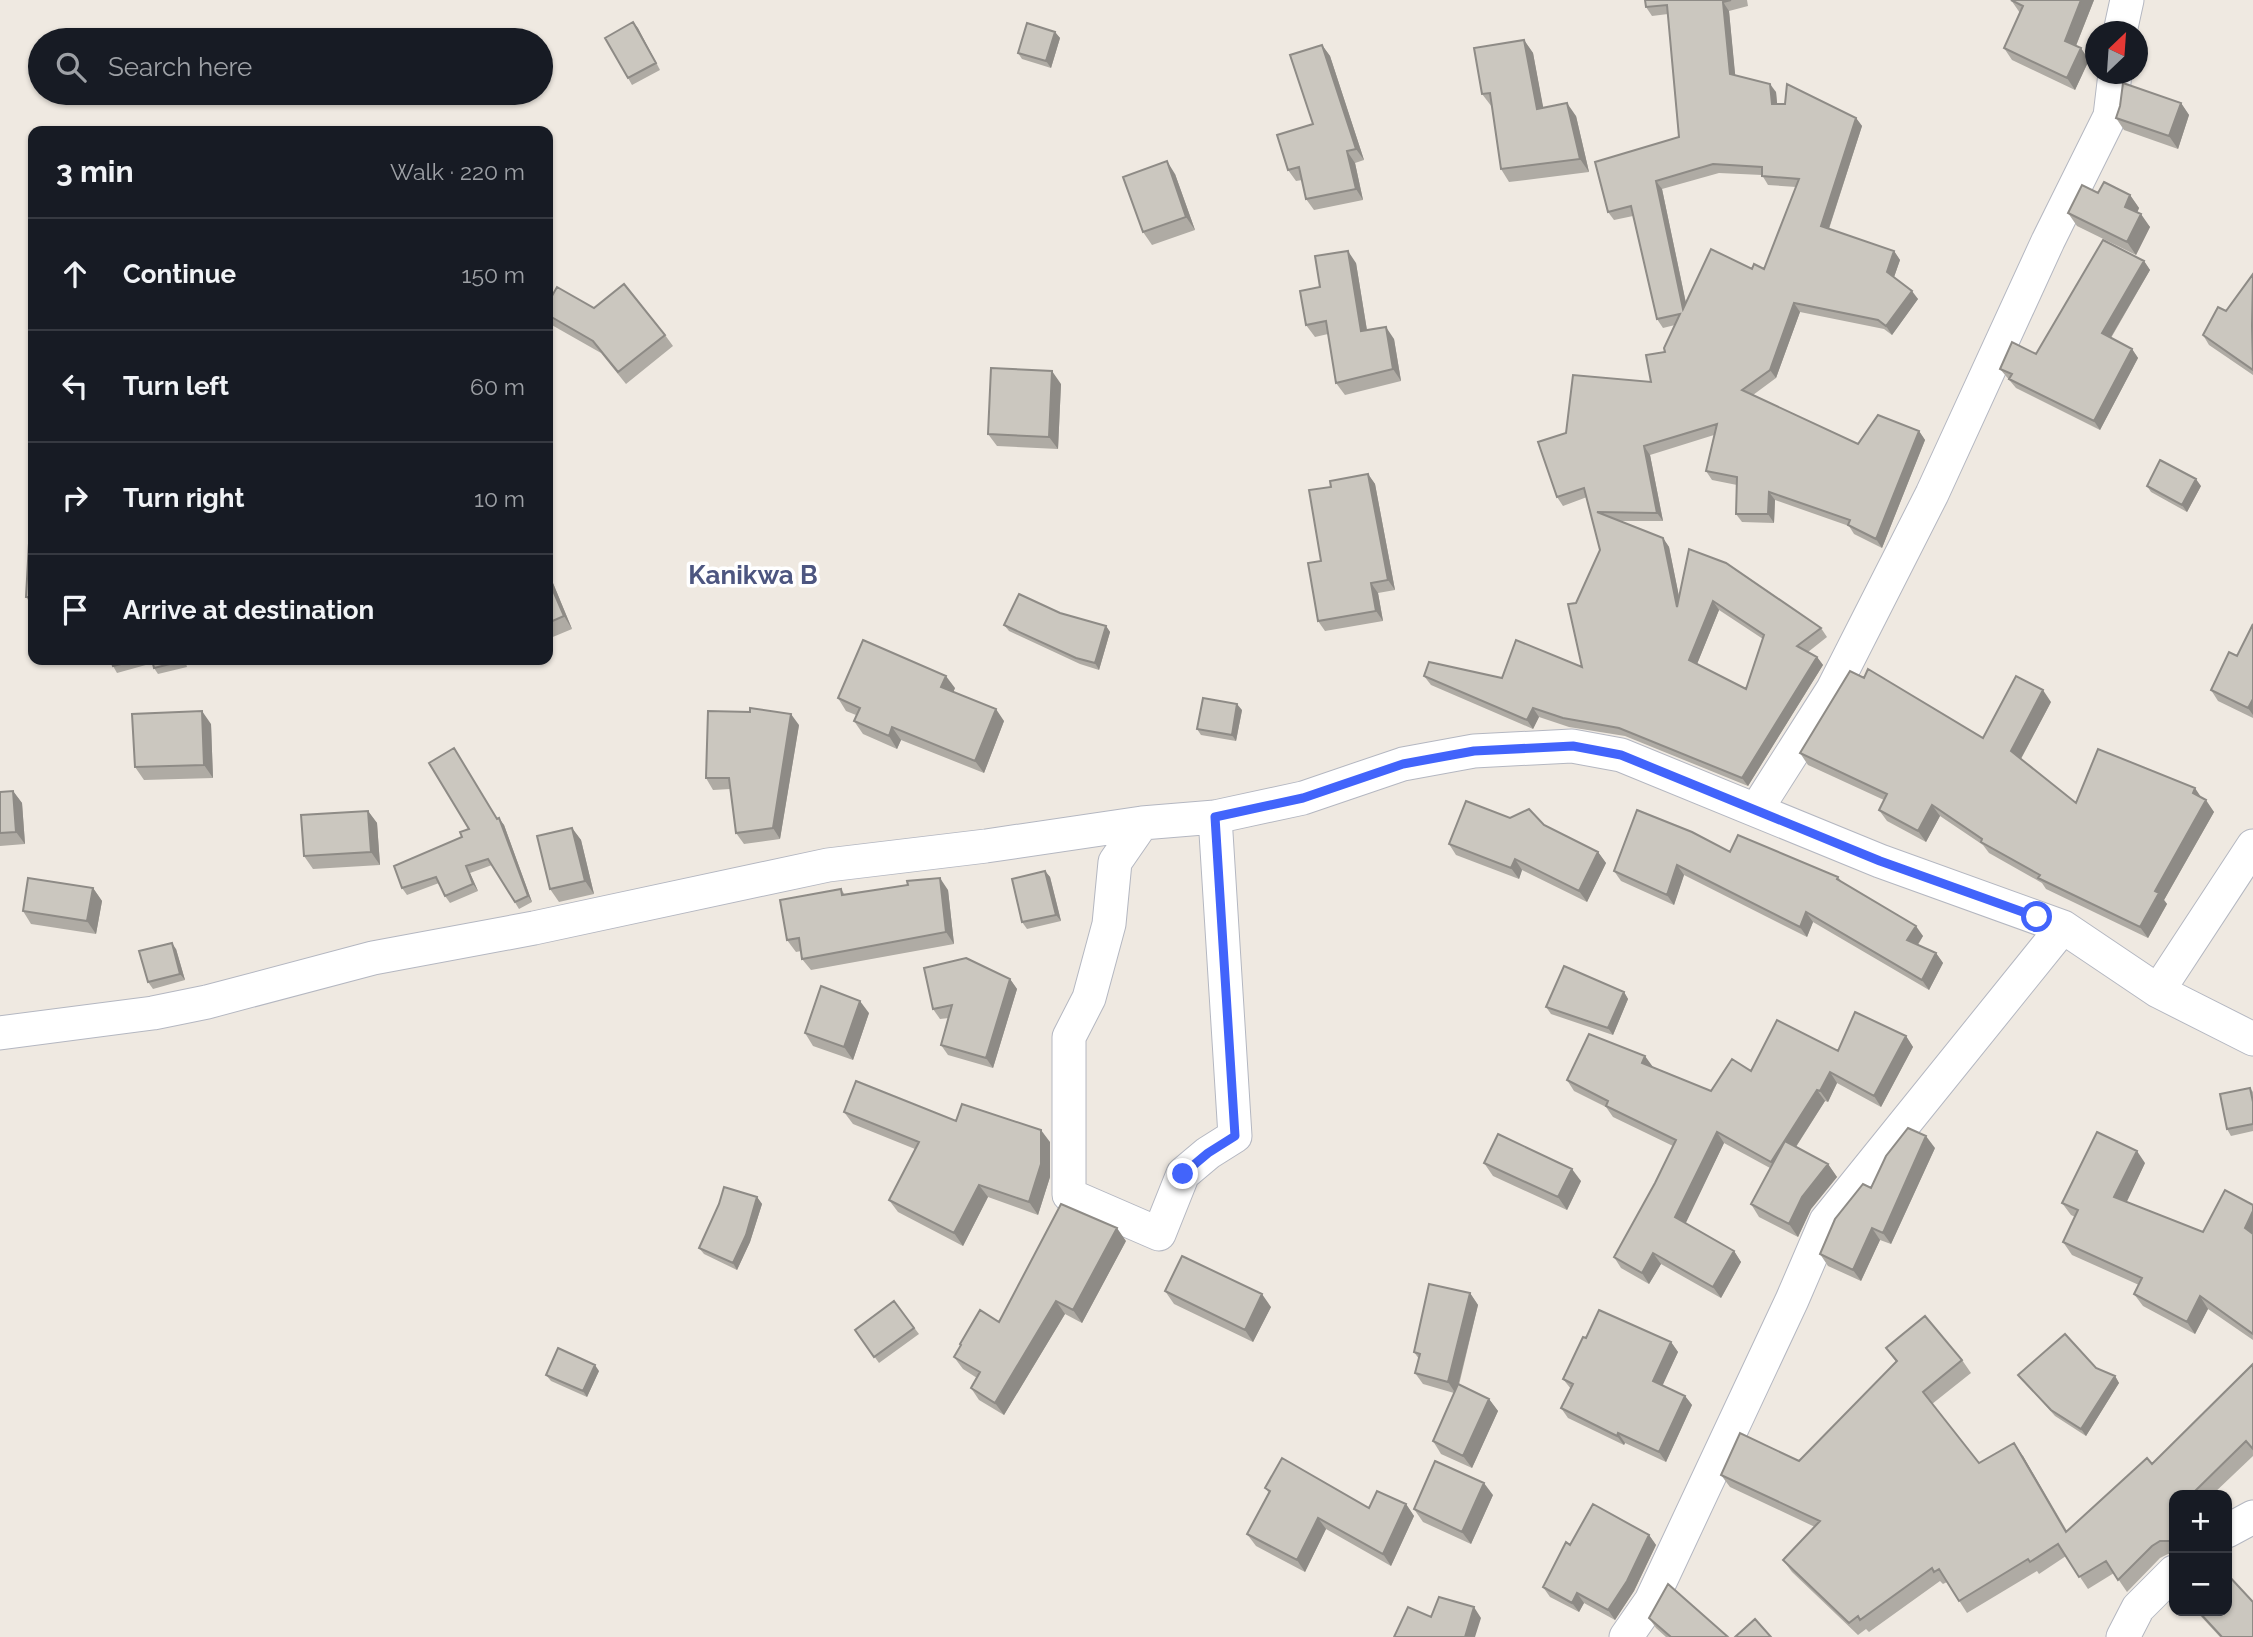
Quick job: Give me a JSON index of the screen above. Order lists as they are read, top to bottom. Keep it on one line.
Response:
{"districts":["Kanikwa B"],"north":"top right","page":{"search":"Search here","heading":["3 min","Walk · 220 m"],"list":[["Continue","150 m"],["Turn left","60 m"],["Turn right","10 m"],"Arrive at destination"],"map_buttons":["+","−"]}}
